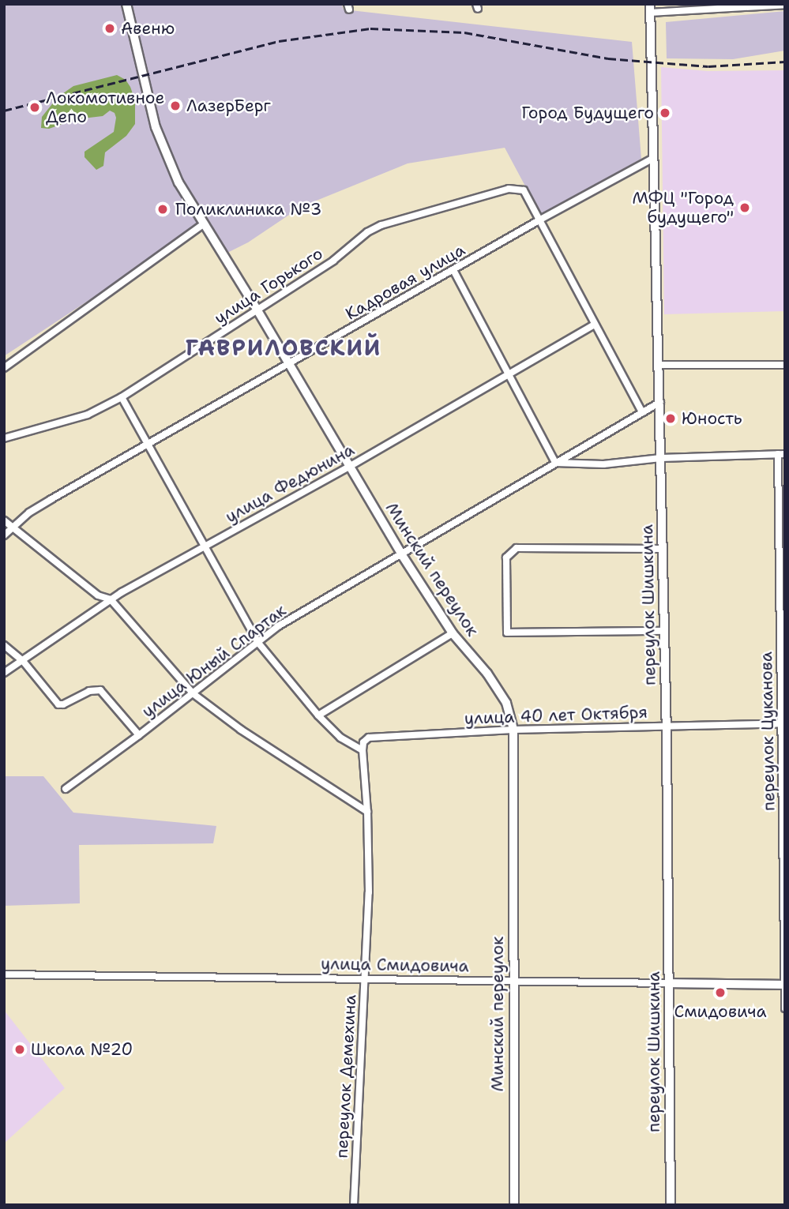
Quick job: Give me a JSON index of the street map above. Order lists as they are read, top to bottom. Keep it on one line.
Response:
{"streets":{"street":["Кадровая улица","улица Горького","улица Федюнина","Минский переулок","переулок Шишкина","улица Юный Спартак","улица 40 лет Октября","переулок Цуканова","улица Смидовича","переулок Демехина"]},"crossings":[["Кадровая улица","улица Горького"],["Кадровая улица","Минский переулок"],["Кадровая улица","переулок Шишкина"],["улица Горького","Минский переулок"],["улица Федюнина","Минский переулок"],["Минский переулок","улица Юный Спартак"],["Минский переулок","улица 40 лет Октября"],["Минский переулок","улица Смидовича"],["переулок Шишкина","улица Юный Спартак"],["переулок Шишкина","улица 40 лет Октября"],["переулок Шишкина","улица Смидовича"],["улица 40 лет Октября","переулок Цуканова"],["улица 40 лет Октября","переулок Демехина"],["переулок Цуканова","улица Смидовича"],["улица Смидовича","переулок Демехина"]],"districts":["ГАВРИЛОВСКИЙ"],"places":["Авеню","ЛазерБерг","Локомотивное Депо","Город Будущего","МФЦ \"Город будущего\"","Поликлиника №3","Юность","Смидовича","Школа №20"]}
